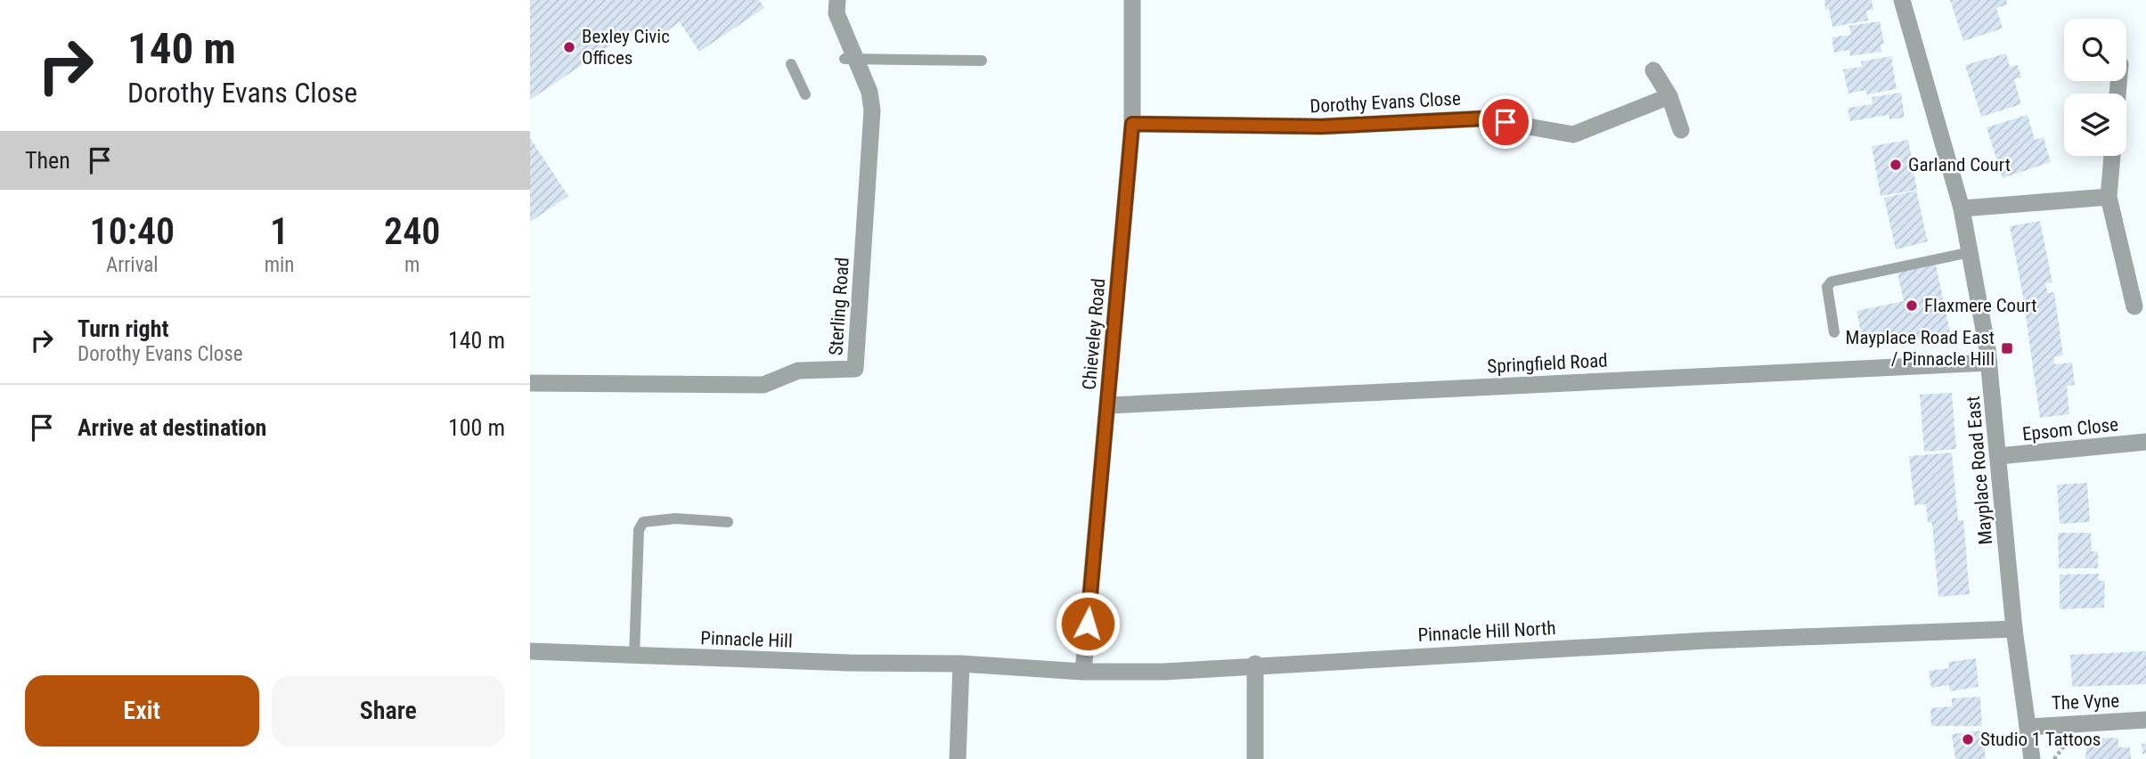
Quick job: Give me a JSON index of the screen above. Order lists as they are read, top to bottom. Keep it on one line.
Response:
{"streets":{"street":["Dorothy Evans Close","Sterling Road","Chieveley Road","Springfield Road","Epsom Close","Mayplace Road East","Pinnacle Hill North","Pinnacle Hill","The Vyne"]},"crossings":[["Dorothy Evans Close","Chieveley Road"],["Chieveley Road","Springfield Road"],["Chieveley Road","Pinnacle Hill North"],["Springfield Road","Mayplace Road East"],["Epsom Close","Mayplace Road East"],["Mayplace Road East","Pinnacle Hill North"],["Mayplace Road East","The Vyne"],["Pinnacle Hill North","Pinnacle Hill"]],"places":{"other":["Bexley Civic Offices","Garland Court","Flaxmere Court","Studio 1 Tattoos"],"transit":["Mayplace Road East / Pinnacle Hill"]},"page":{"turn":["140 m","Dorothy Evans Close"],"then":"Then","eta":["10:40","Arrival","1","min","240","m"],"list":[{"name":"Turn right","note":"Dorothy Evans Close","value":"140 m"},{"name":"Arrive at destination","value":"100 m"}],"buttons":["Exit","Share"]}}
